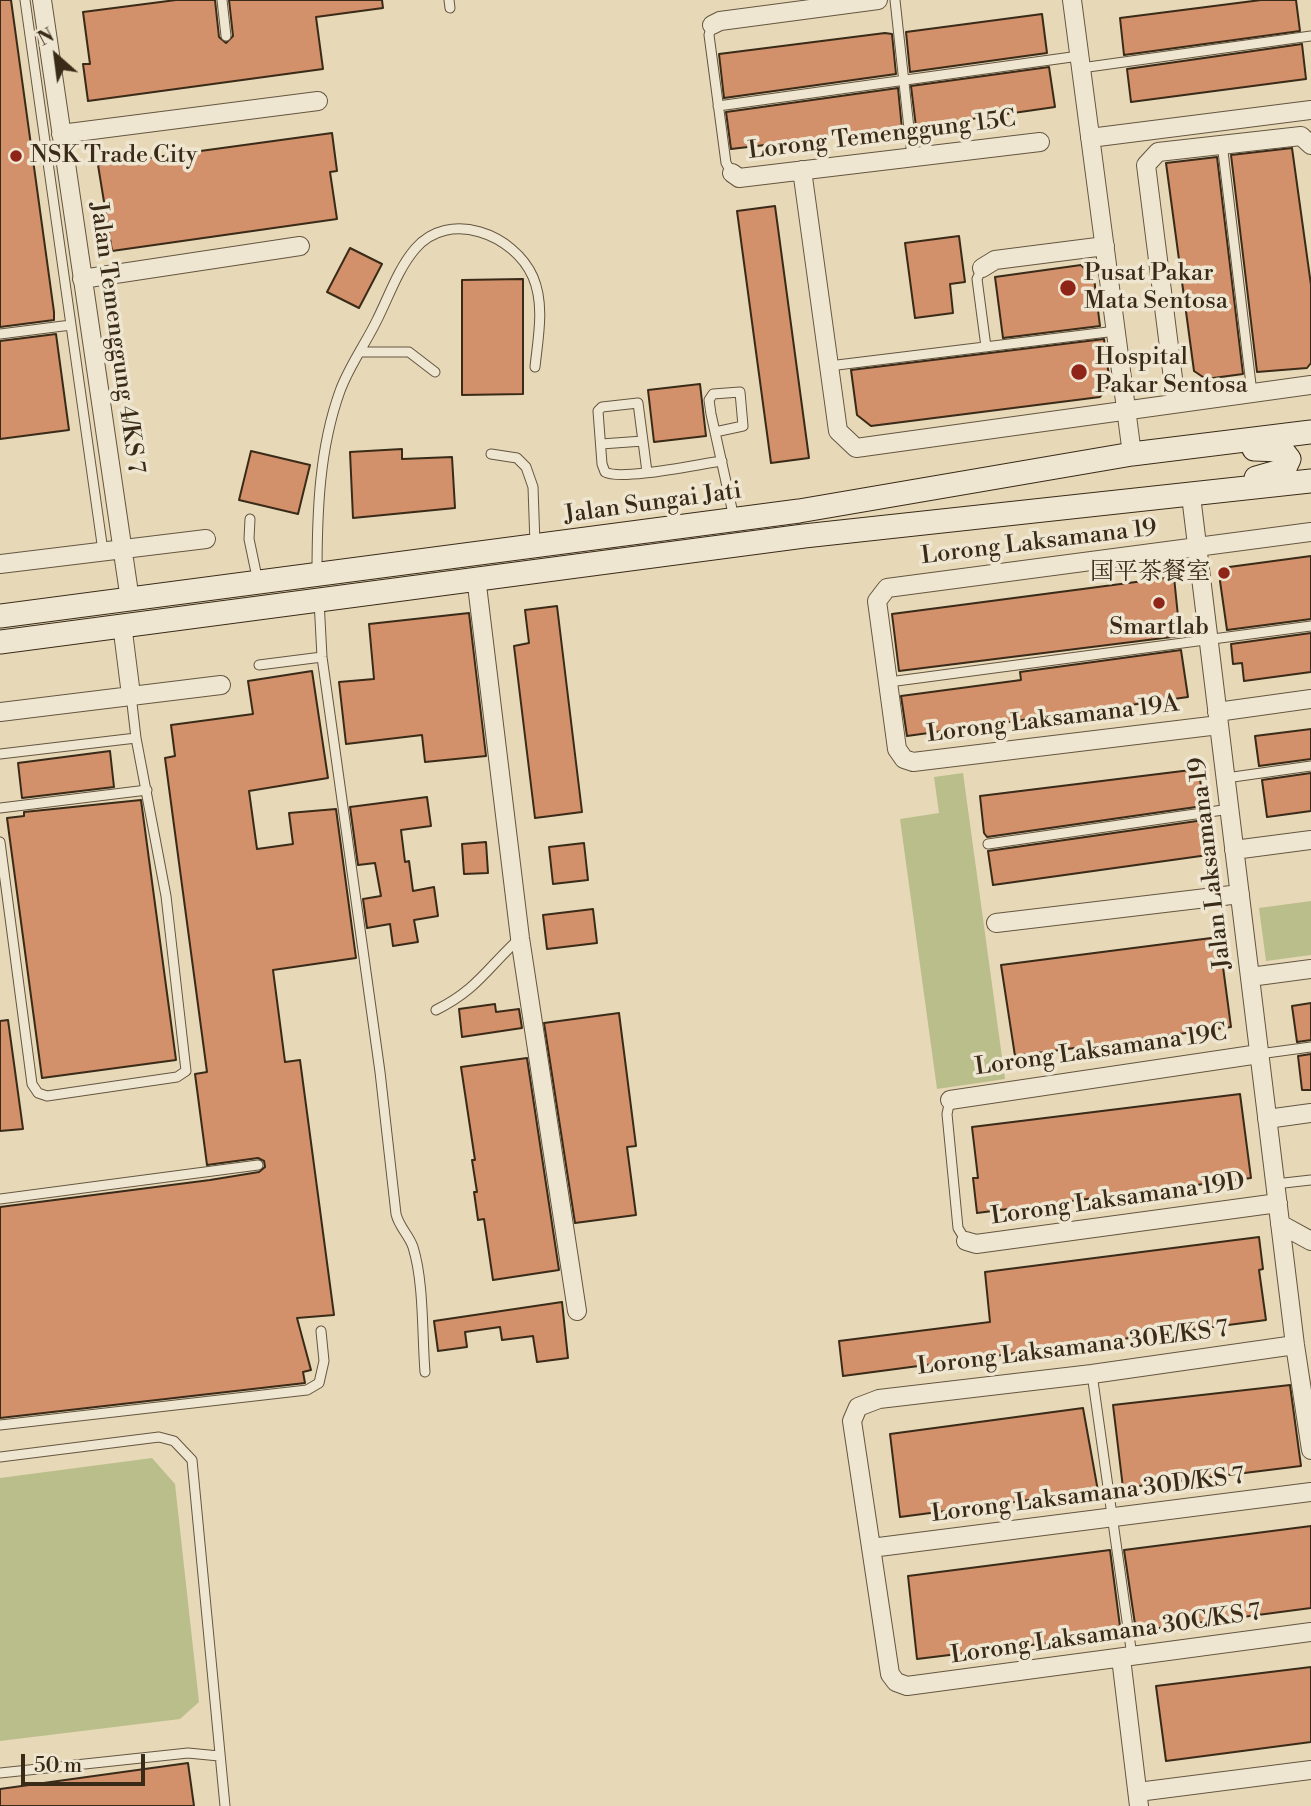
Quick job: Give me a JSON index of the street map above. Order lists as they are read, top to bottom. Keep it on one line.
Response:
{"streets":{"main road":["Jalan Sungai Jati"],"street":["Lorong Temenggung 15C","Jalan Temenggung 4/KS 7","Lorong Laksamana 19","Lorong Laksamana 19A","Jalan Laksamana 19","Lorong Laksamana 19C","Lorong Laksamana 19D","Lorong Laksamana 30E/KS 7","Lorong Laksamana 30D/KS 7","Lorong Laksamana 30C/KS 7"]},"crossings":[["Jalan Temenggung 4/KS 7","Jalan Sungai Jati"],["Jalan Sungai Jati","Jalan Laksamana 19"],["Lorong Laksamana 19","Lorong Laksamana 19A"],["Lorong Laksamana 19","Jalan Laksamana 19"],["Lorong Laksamana 19A","Jalan Laksamana 19"],["Jalan Laksamana 19","Lorong Laksamana 19C"],["Jalan Laksamana 19","Lorong Laksamana 19D"],["Jalan Laksamana 19","Lorong Laksamana 30E/KS 7"],["Lorong Laksamana 30E/KS 7","Lorong Laksamana 30D/KS 7"],["Lorong Laksamana 30E/KS 7","Lorong Laksamana 30C/KS 7"],["Lorong Laksamana 30D/KS 7","Lorong Laksamana 30C/KS 7"]],"places":["NSK Trade City","Pusat Pakar Mata Sentosa","Hospital Pakar Sentosa","国平茶餐室","Smartlab"],"scale_bar":"50 m","north":"top left"}
